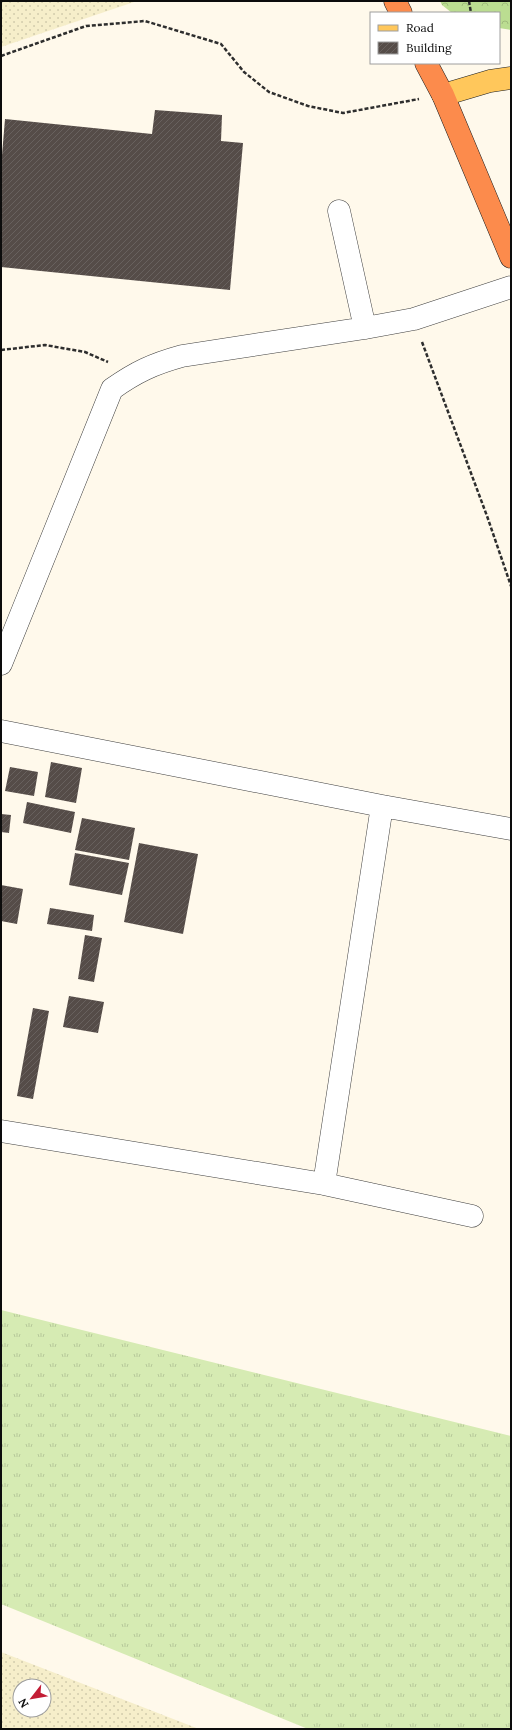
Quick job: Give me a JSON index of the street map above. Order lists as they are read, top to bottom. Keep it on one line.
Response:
{"legend":["Road","Building"],"north":"bottom left"}
